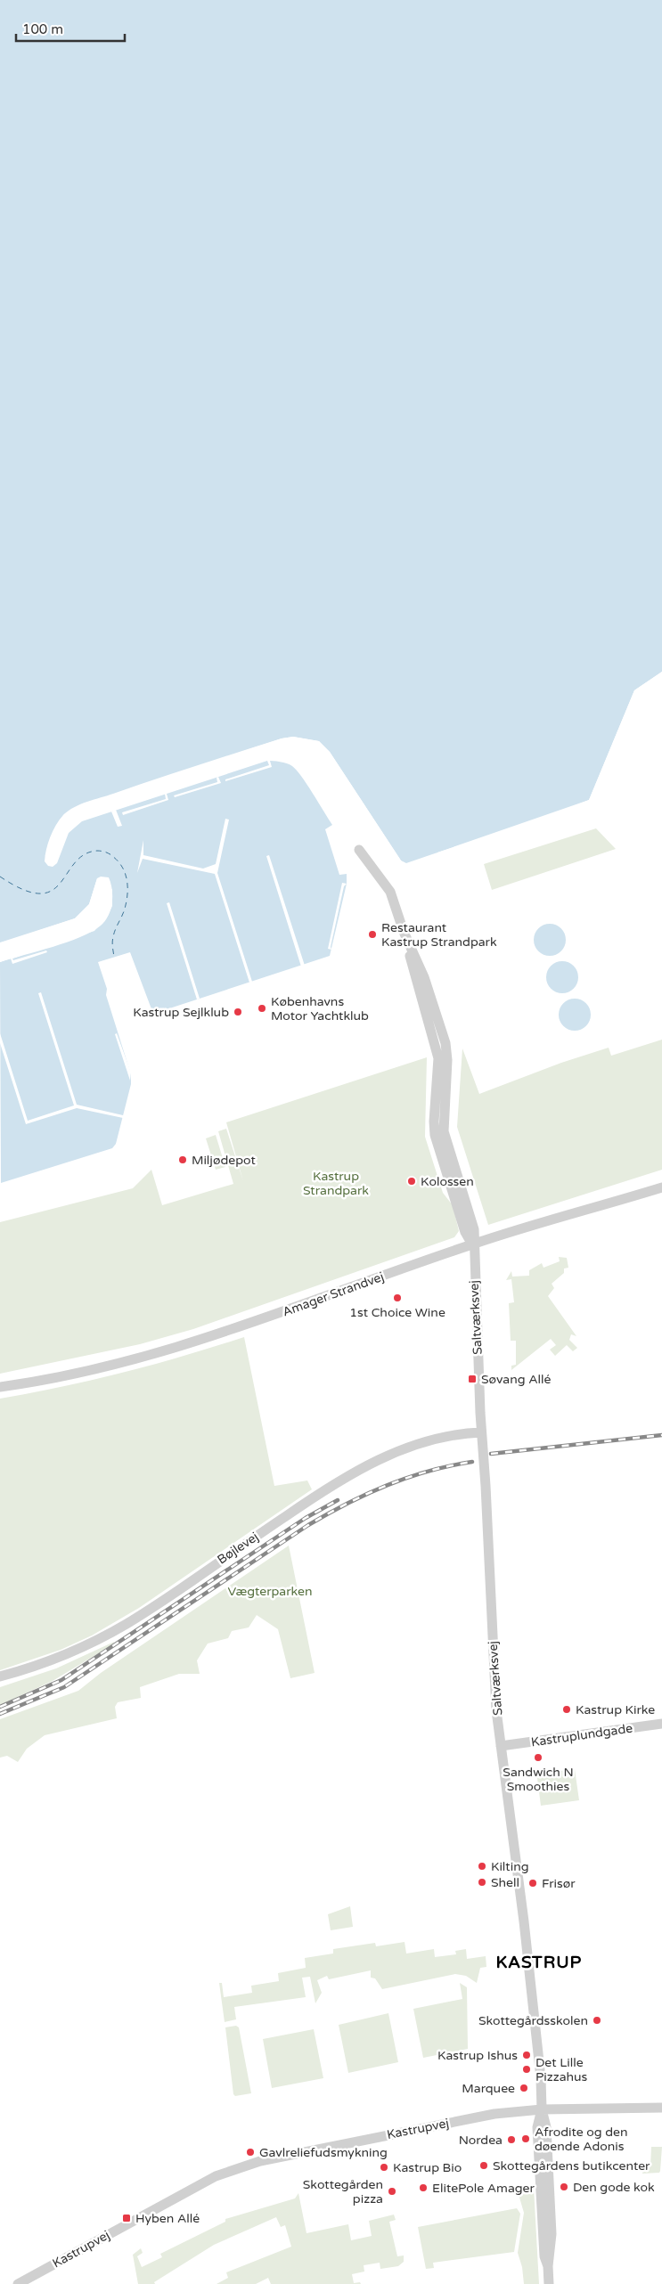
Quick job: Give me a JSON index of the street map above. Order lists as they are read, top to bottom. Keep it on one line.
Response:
{"streets":{"street":["Amager Strandvej","Saltværksvej","Bøjlevej","Kastruplundgade","Kastrupvej"]},"crossings":[["Amager Strandvej","Saltværksvej"],["Saltværksvej","Bøjlevej"],["Saltværksvej","Kastruplundgade"],["Saltværksvej","Kastrupvej"]],"districts":["KASTRUP"],"parks":["Kastrup Strandpark","Vægterparken"],"places":{"other":["Restaurant Kastrup Strandpark","Københavns Motor Yachtklub","Kastrup Sejlklub","Miljødepot","Kolossen","1st Choice Wine","Kastrup Kirke","Sandwich N Smoothies","Kilting","Shell","Frisør","Skottegårdsskolen","Kastrup Ishus","Det Lille Pizzahus","Marquee","Afrodite og den døende Adonis","Nordea","Gavlreliefudsmykning","Skottegårdens butikcenter","Kastrup Bio","Den gode kok","ElitePole Amager","Skottegården pizza"],"transit":["Søvang Allé","Hyben Allé"]},"scale_bar":"100 m"}
